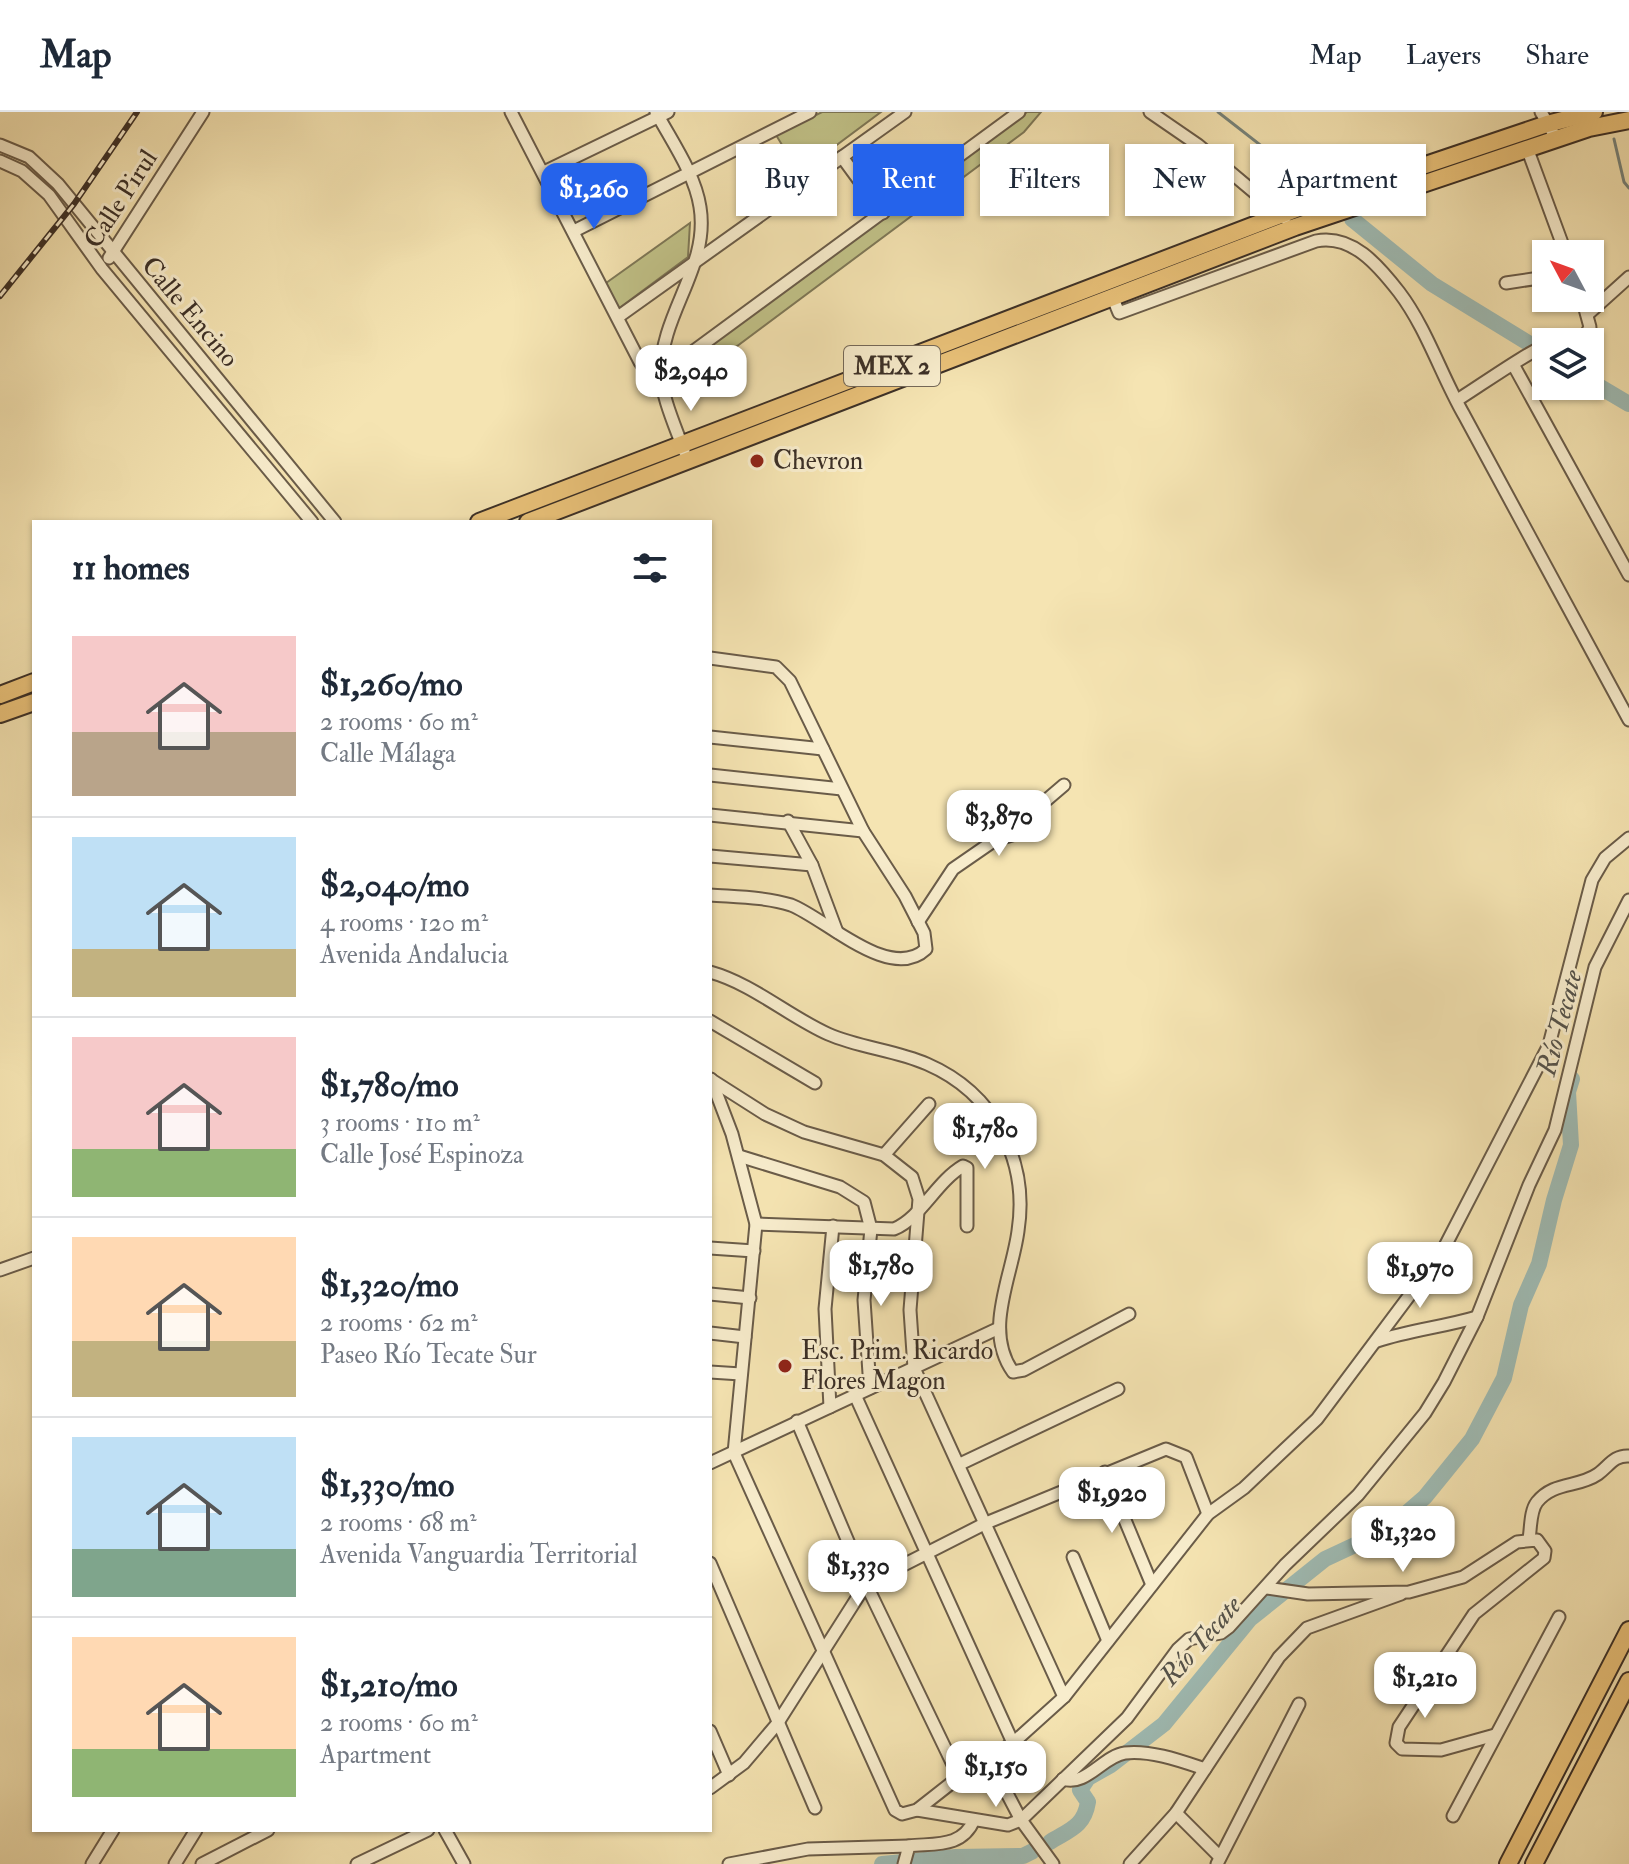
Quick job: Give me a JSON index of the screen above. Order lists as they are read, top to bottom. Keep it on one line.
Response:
{"streets":{"highway":["MEX 2"],"street":["Calle Pirul","Calle Encino"]},"crossings":[["Calle Pirul","Calle Encino"]],"water":["Río Tecate"],"places":["Chevron","Esc. Prim. Ricardo Flores Magon"],"north":"top left","page":{"header":"Map","nav":["Map","Layers","Share"],"chip":["Buy","Rent","Filters","New","Apartment"],"price":["$1,260","$2,040","$3,870","$1,780","$1,780","$1,970","$1,920","$1,320","$1,330","$1,210","$1,150"],"heading":"11 homes","list":[{"name":"$1,260/mo","note":"2 rooms · 60 m² · Calle Málaga"},{"name":"$2,040/mo","note":"4 rooms · 120 m² · Avenida Andalucia"},{"name":"$1,780/mo","note":"3 rooms · 110 m² · Calle José Espinoza"},{"name":"$1,320/mo","note":"2 rooms · 62 m² · Paseo Río Tecate Sur"},{"name":"$1,330/mo","note":"2 rooms · 68 m² · Avenida Vanguardia Territorial"},{"name":"$1,210/mo","note":"2 rooms · 60 m² · Apartment"}]}}
